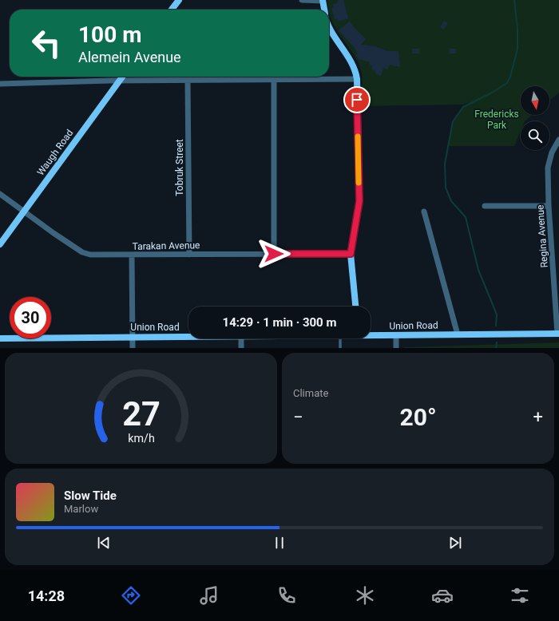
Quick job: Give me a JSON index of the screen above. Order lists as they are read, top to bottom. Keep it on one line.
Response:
{"streets":{"main road":["Waugh Road","Union Road"],"street":["Tobruk Street","Regina Avenue","Tarakan Avenue"]},"crossings":[["Waugh Road","Tarakan Avenue"],["Tobruk Street","Tarakan Avenue"],["Regina Avenue","Union Road"]],"parks":["Fredericks Park"],"north":"bottom","page":{"turn":["100 m","Alemein Avenue"],"limit":"30","trip":"14:29 · 1 min · 300 m","tile":"Climate","heat":["−","20°","+"],"song":["Slow Tide","Marlow"],"tabs":"14:28","gauge":["27","km/h"]}}
